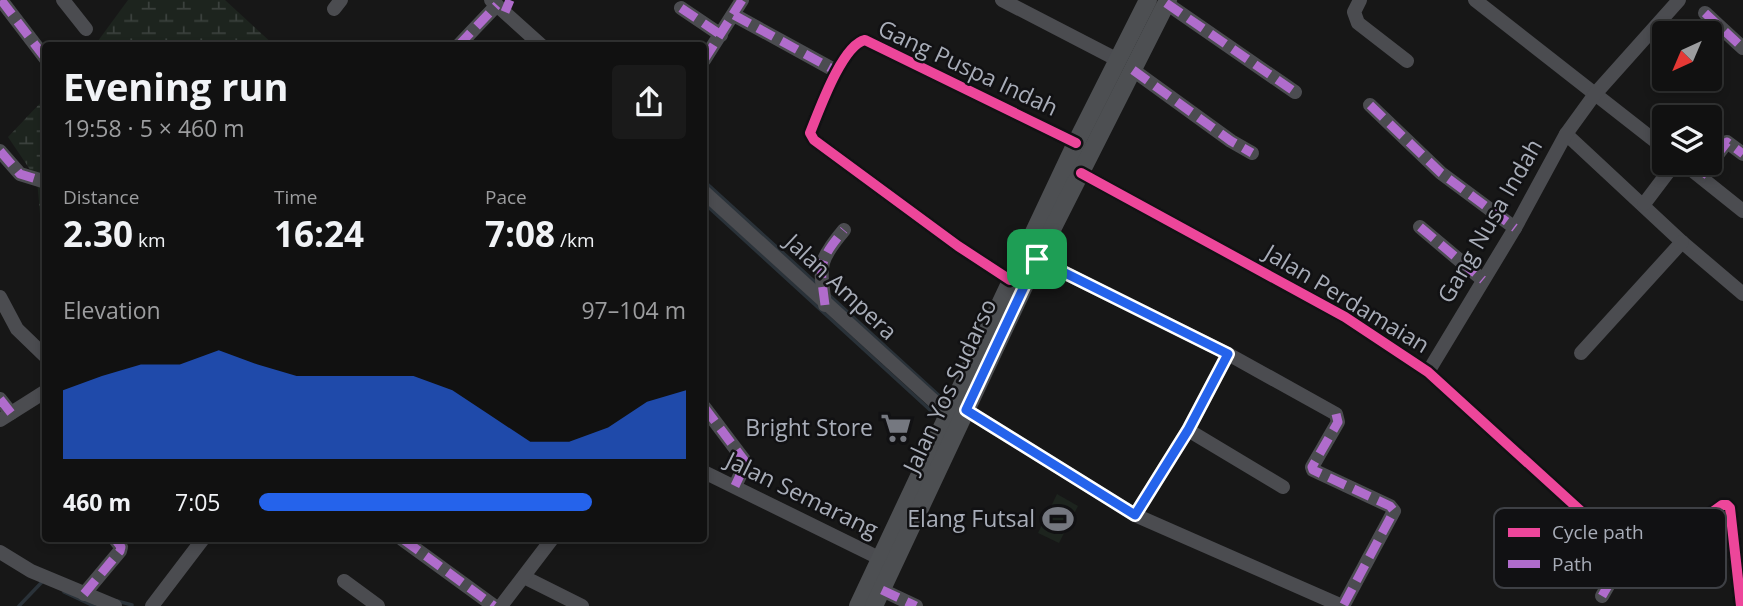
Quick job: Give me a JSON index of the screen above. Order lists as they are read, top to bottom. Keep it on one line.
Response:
{"streets":{"main road":["Jalan Yos Sudarso"],"street":["Gang Puspa Indah","Gang Nusa Indah","Jalan Ampera","Jalan Perdamaian","Jalan Semarang"]},"crossings":[["Gang Puspa Indah","Jalan Yos Sudarso"],["Gang Nusa Indah","Jalan Perdamaian"],["Jalan Ampera","Jalan Yos Sudarso"],["Jalan Perdamaian","Jalan Yos Sudarso"],["Jalan Yos Sudarso","Jalan Semarang"]],"places":{"supermarket":["Bright Store"],"sports":["Elang Futsal"]},"legend":["Cycle path","Path"],"north":"bottom left","page":{"heading":["Evening run","19:58 · 5 × 460 m"],"stats":[["Distance","2.30 km"],["Time","16:24"],["Pace","7:08 /km"]],"chart":["Elevation","97–104 m"],"list":[{"name":"460 m","note":"7:05"}]}}
